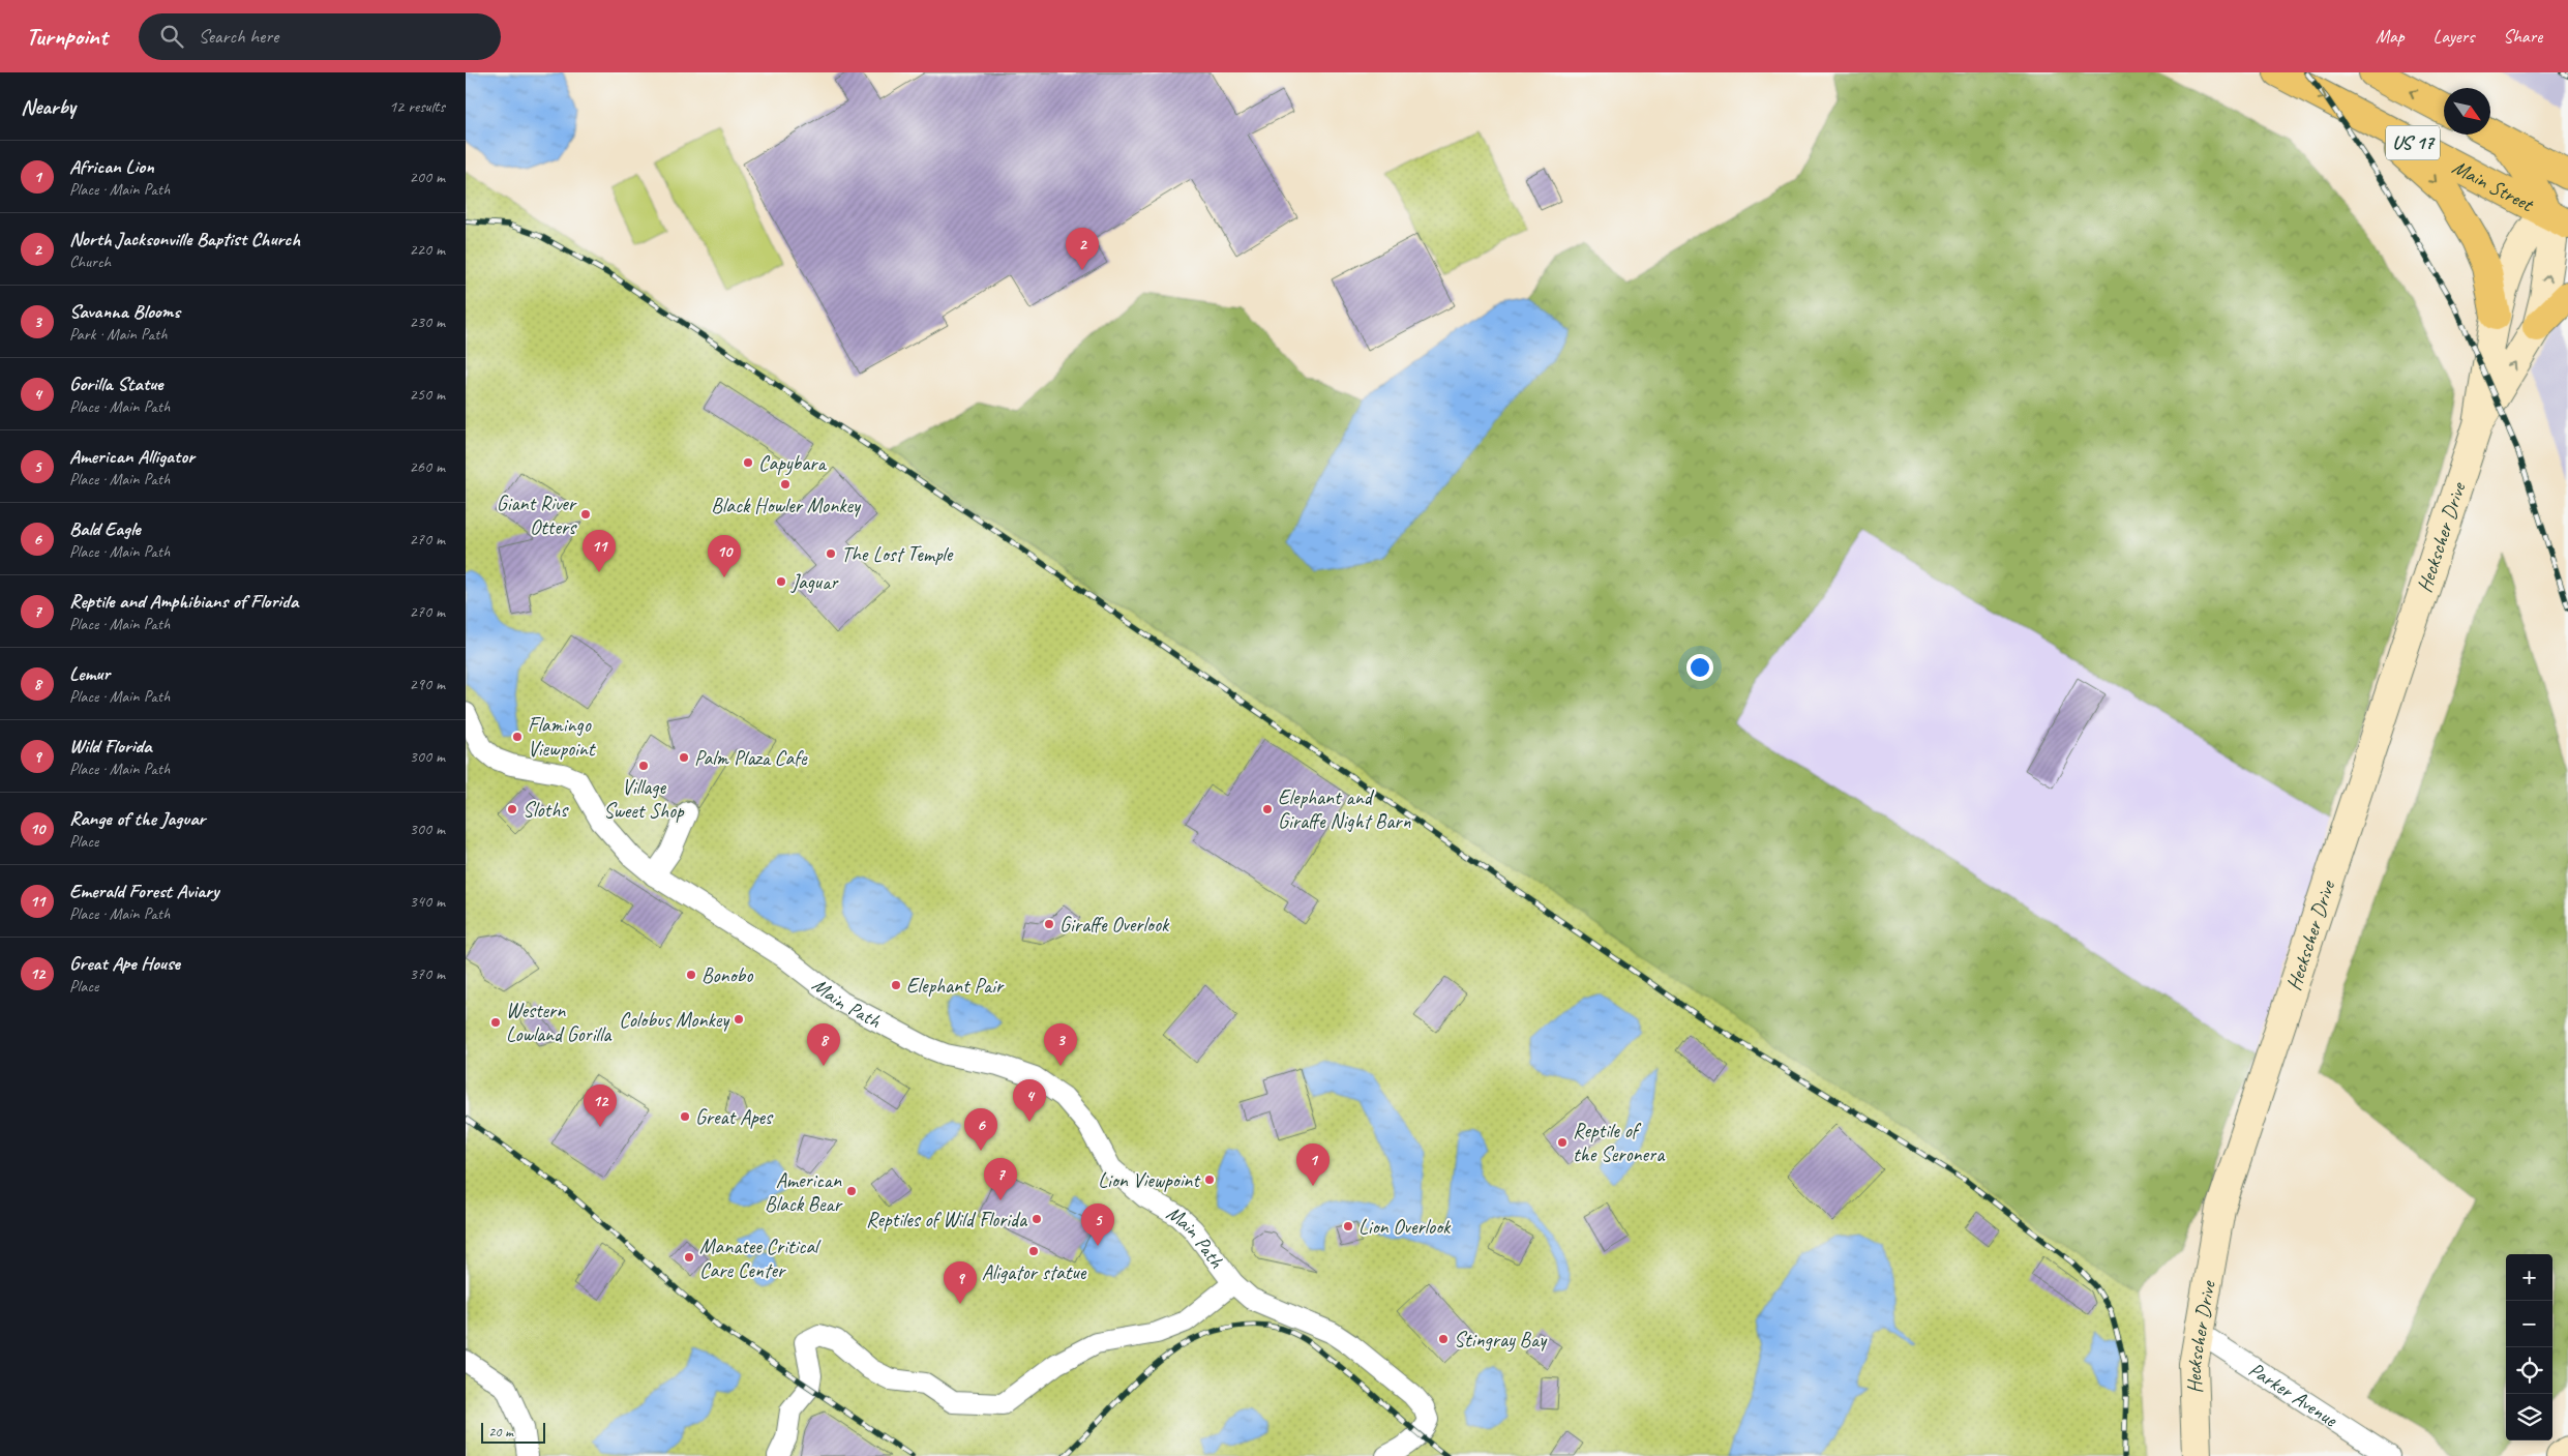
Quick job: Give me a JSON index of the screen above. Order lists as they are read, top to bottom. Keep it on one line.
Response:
{"streets":{"main road":["US 17","Main Street","Heckscher Drive"],"street":["Main Path","Parker Avenue"]},"crossings":[["Main Street","Heckscher Drive"],["Heckscher Drive","Parker Avenue"]],"places":["Capybara","Black Howler Monkey","Giant River Otters","The Lost Temple","Jaguar","Flamingo Viewpoint","Palm Plaza Cafe","Village Sweet Shop","Sloths","Elephant and Giraffe Night Barn","Giraffe Overlook","Bonobo","Elephant Pair","Colobus Monkey","Western Lowland Gorilla","Great Apes","Reptile of the Seronera","Lion Viewpoint","American Black Bear","Reptiles of Wild Florida","Lion Overlook","Aligator statue","Manatee Critical Care Center","Stingray Bay"],"scale_bar":"20 m","north":"bottom right","page":{"header":"Turnpoint","search":"Search here","nav":["Map","Layers","Share"],"heading":["Nearby","12 results"],"list":[{"mark":"1","name":"African Lion","note":"Place · Main Path","value":"200 m"},{"mark":"2","name":"North Jacksonville Baptist Church","note":"Church","value":"220 m"},{"mark":"3","name":"Savanna Blooms","note":"Park · Main Path","value":"230 m"},{"mark":"4","name":"Gorilla Statue","note":"Place · Main Path","value":"250 m"},{"mark":"5","name":"American Alligator","note":"Place · Main Path","value":"260 m"},{"mark":"6","name":"Bald Eagle","note":"Place · Main Path","value":"270 m"},{"mark":"7","name":"Reptile and Amphibians of Florida","note":"Place · Main Path","value":"270 m"},{"mark":"8","name":"Lemur","note":"Place · Main Path","value":"290 m"},{"mark":"9","name":"Wild Florida","note":"Place · Main Path","value":"300 m"},{"mark":"10","name":"Range of the Jaguar","note":"Place","value":"300 m"},{"mark":"11","name":"Emerald Forest Aviary","note":"Place · Main Path","value":"340 m"},{"mark":"12","name":"Great Ape House","note":"Place","value":"370 m"}],"pins":["2","11","10","3","8","4","12","6","1","7","5","9"],"map_buttons":["+","−"],"scale":"20 m"}}
